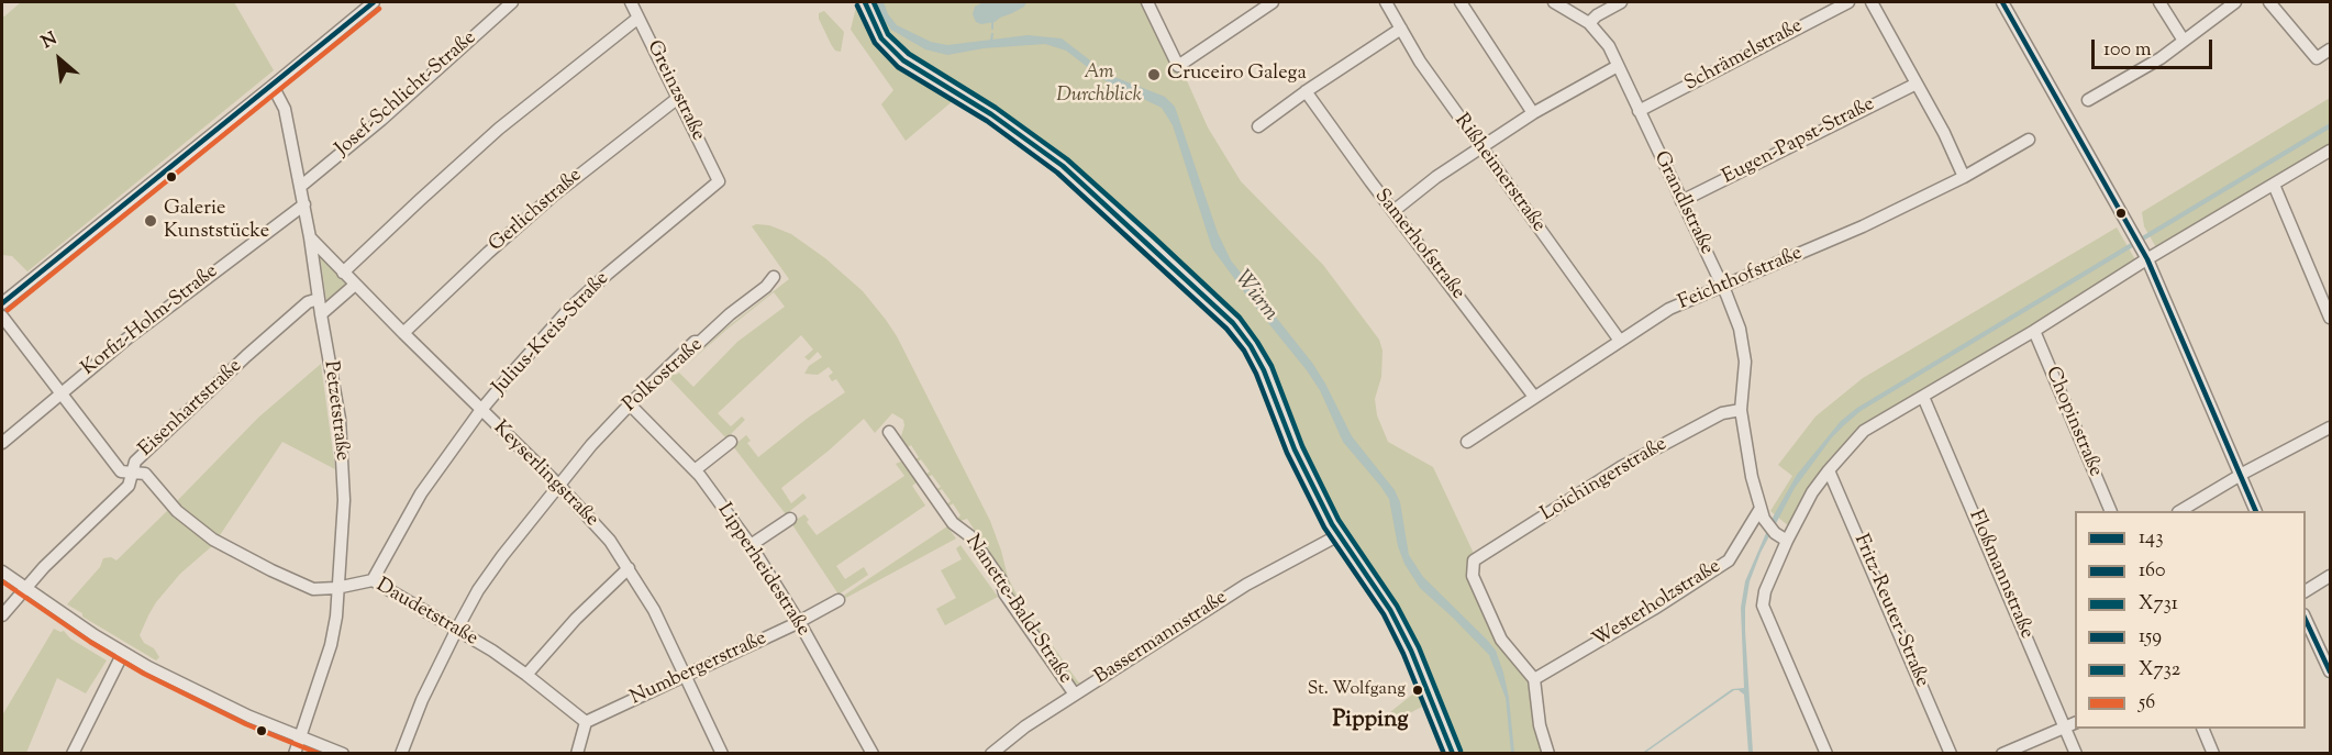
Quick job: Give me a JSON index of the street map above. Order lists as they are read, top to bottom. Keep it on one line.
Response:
{"streets":{"street":["Schrämelstraße","Greinzstraße","Josef-Schlicht-Straße","Eugen-Papst-Straße","Rißheimerstraße","Grandlstraße","Gerlichstraße","Samerhofstraße","Feichthofstraße","Korfiz-Holm-Straße","Julius-Kreis-Straße","Polkostraße","Eisenhartstraße","Petzetstraße","Chopinstraße","Keyserlingstraße","Loichingerstraße","Lipperheidestraße","Floßmannstraße","Westerholzstraße","Nanette-Bald-Straße","Fritz-Reuter-Straße","Daudetstraße","Bassermannstraße","Numbergerstraße"]},"crossings":[["Schrämelstraße","Grandlstraße"],["Greinzstraße","Gerlichstraße"],["Greinzstraße","Julius-Kreis-Straße"],["Josef-Schlicht-Straße","Petzetstraße"],["Eugen-Papst-Straße","Grandlstraße"],["Rißheimerstraße","Feichthofstraße"],["Grandlstraße","Feichthofstraße"],["Grandlstraße","Loichingerstraße"],["Grandlstraße","Westerholzstraße"],["Gerlichstraße","Keyserlingstraße"],["Samerhofstraße","Feichthofstraße"],["Korfiz-Holm-Straße","Petzetstraße"],["Korfiz-Holm-Straße","Daudetstraße"],["Julius-Kreis-Straße","Keyserlingstraße"],["Julius-Kreis-Straße","Daudetstraße"],["Polkostraße","Keyserlingstraße"],["Polkostraße","Lipperheidestraße"],["Polkostraße","Daudetstraße"],["Eisenhartstraße","Petzetstraße"],["Eisenhartstraße","Daudetstraße"],["Petzetstraße","Keyserlingstraße"],["Petzetstraße","Daudetstraße"],["Keyserlingstraße","Numbergerstraße"],["Loichingerstraße","Westerholzstraße"],["Lipperheidestraße","Numbergerstraße"],["Nanette-Bald-Straße","Bassermannstraße"],["Daudetstraße","Numbergerstraße"]],"districts":["Pipping"],"water":["Würm"],"parks":["Am Durchblick"],"places":["Cruceiro Galega","Galerie Kunststücke","St. Wolfgang"],"lines":["transit line 143","transit line 160","transit line X731","transit line X732","transit line 159","transit line 56"],"legend":["143","160","X731","159","X732","56"],"scale_bar":"100 m","north":"top left"}
